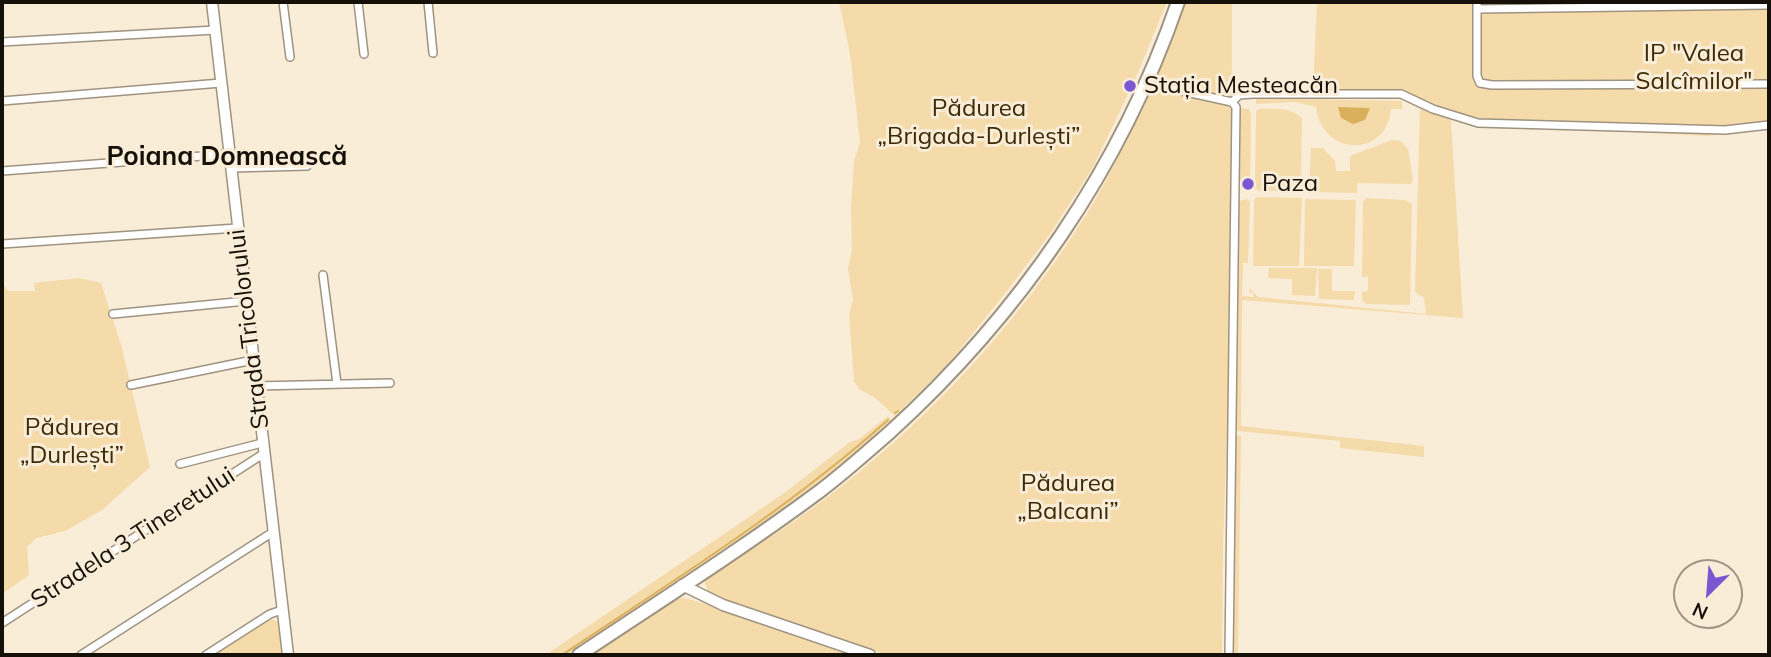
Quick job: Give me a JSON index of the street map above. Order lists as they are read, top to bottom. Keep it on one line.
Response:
{"streets":{"street":["Strada Tricolorului","Stradela 3 Tineretului"]},"crossings":[["Strada Tricolorului","Stradela 3 Tineretului"]],"districts":["Poiana Domnească"],"parks":["IP \"Valea Salcîmilor\"","Pădurea „Brigada-Durlești”","Pădurea „Durlești”","Pădurea „Balcani”"],"places":["Stația Mesteacăn","Paza"],"north":"bottom left"}
